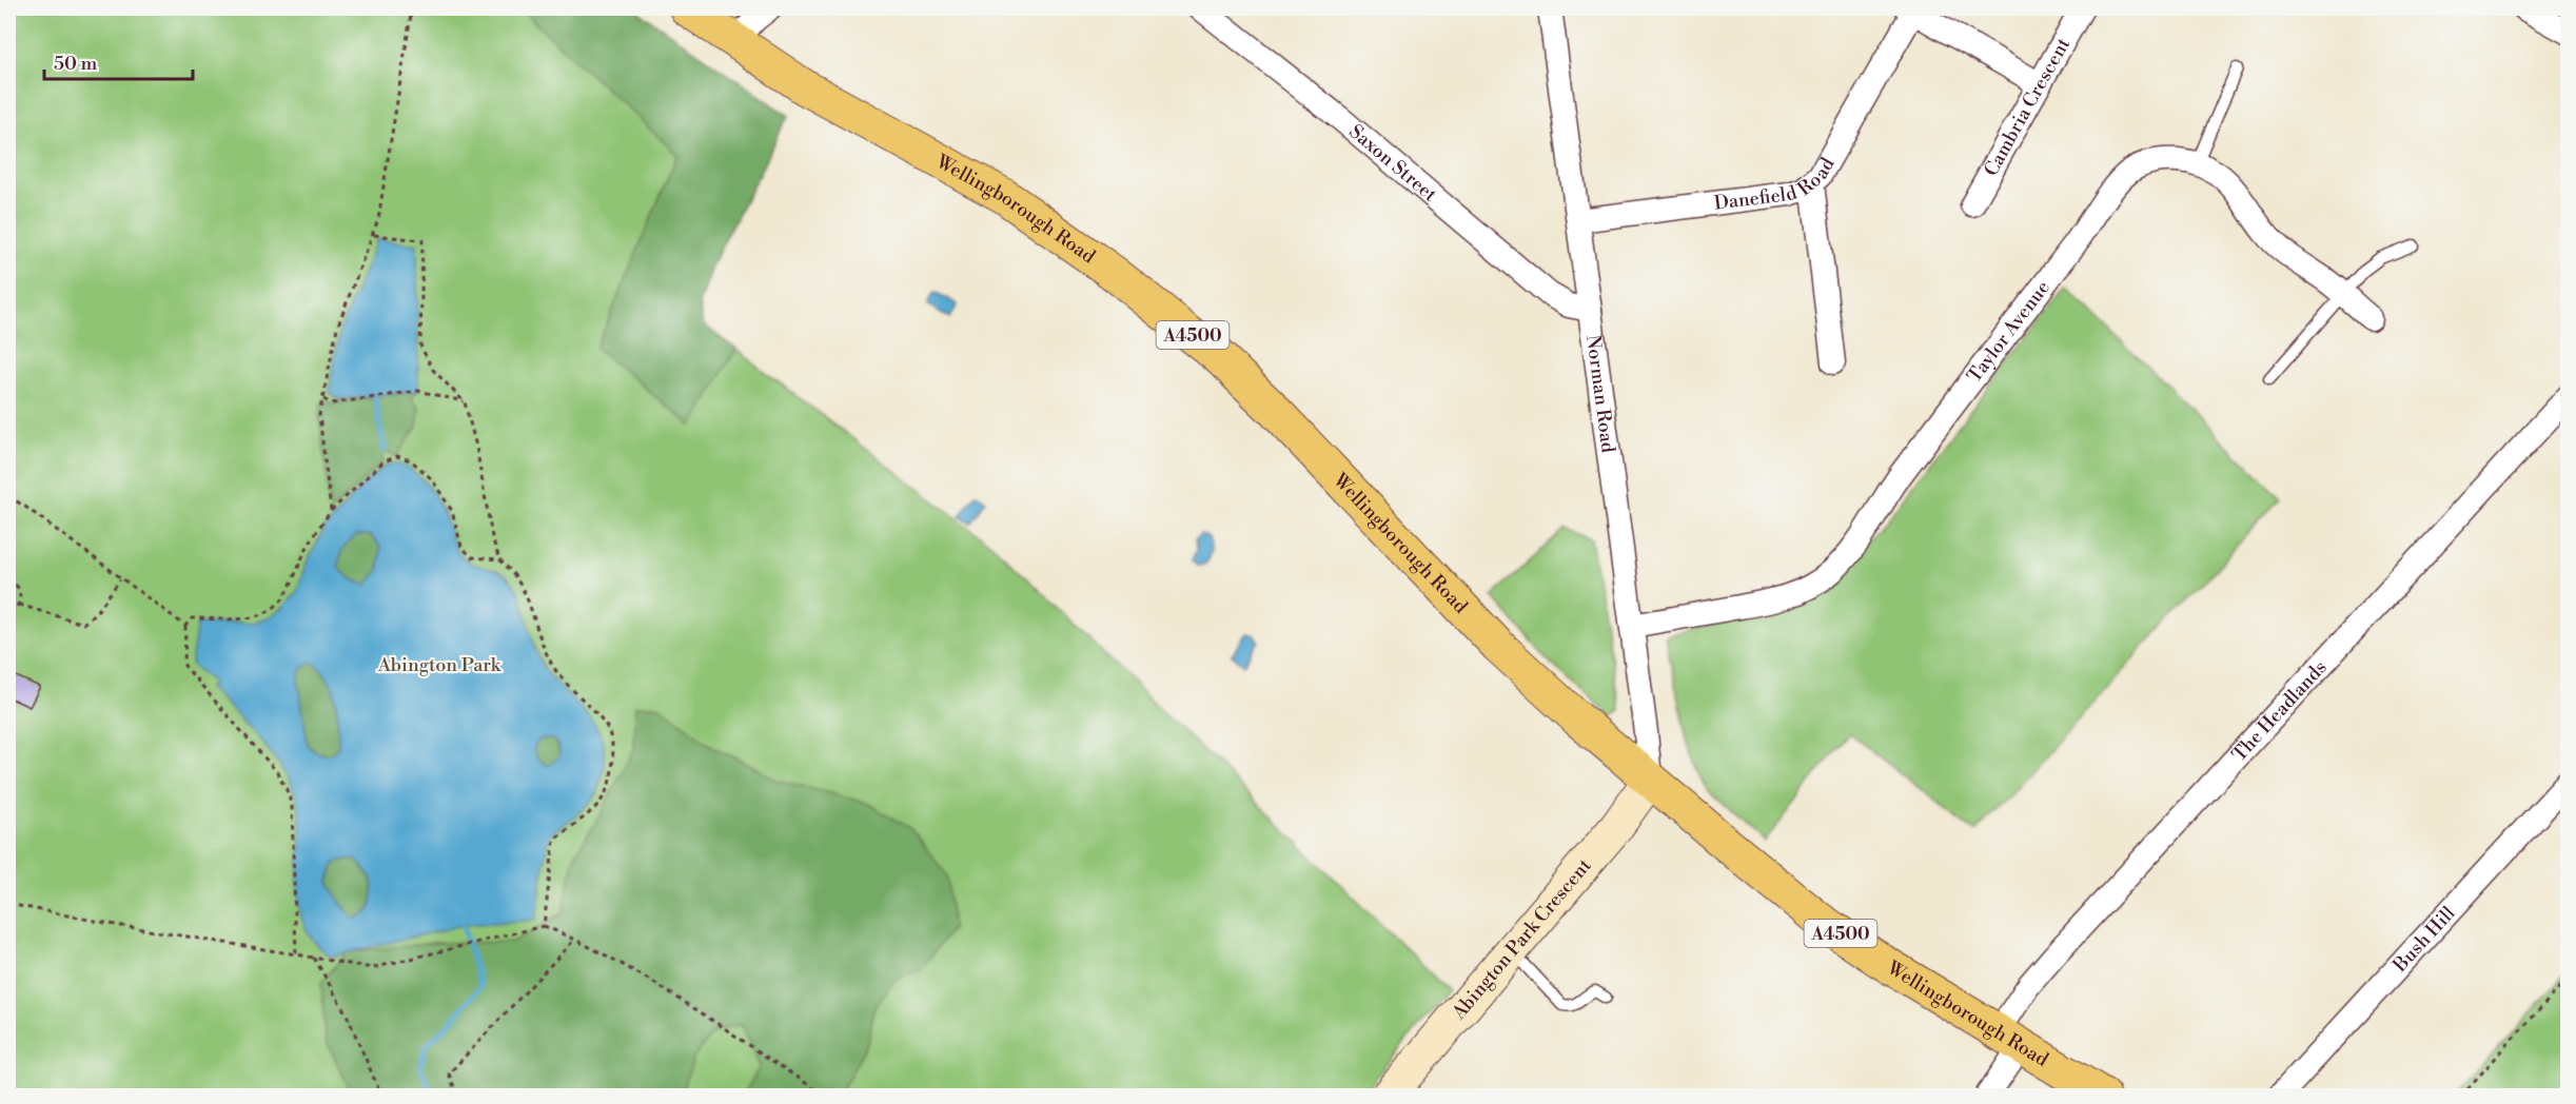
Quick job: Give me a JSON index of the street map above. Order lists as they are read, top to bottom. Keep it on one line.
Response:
{"streets":{"main road":["Wellingborough Road","A4500"],"street":["Cambria Crescent","Saxon Street","Danefield Road","Taylor Avenue","Norman Road","The Headlands","Bush Hill","Abington Park Crescent"]},"crossings":[["Saxon Street","Norman Road"],["Danefield Road","Norman Road"],["Wellingborough Road","Norman Road"],["Wellingborough Road","The Headlands"],["Wellingborough Road","Abington Park Crescent"],["Taylor Avenue","Norman Road"],["Norman Road","Abington Park Crescent"]],"parks":["Abington Park"],"scale_bar":"50 m"}
